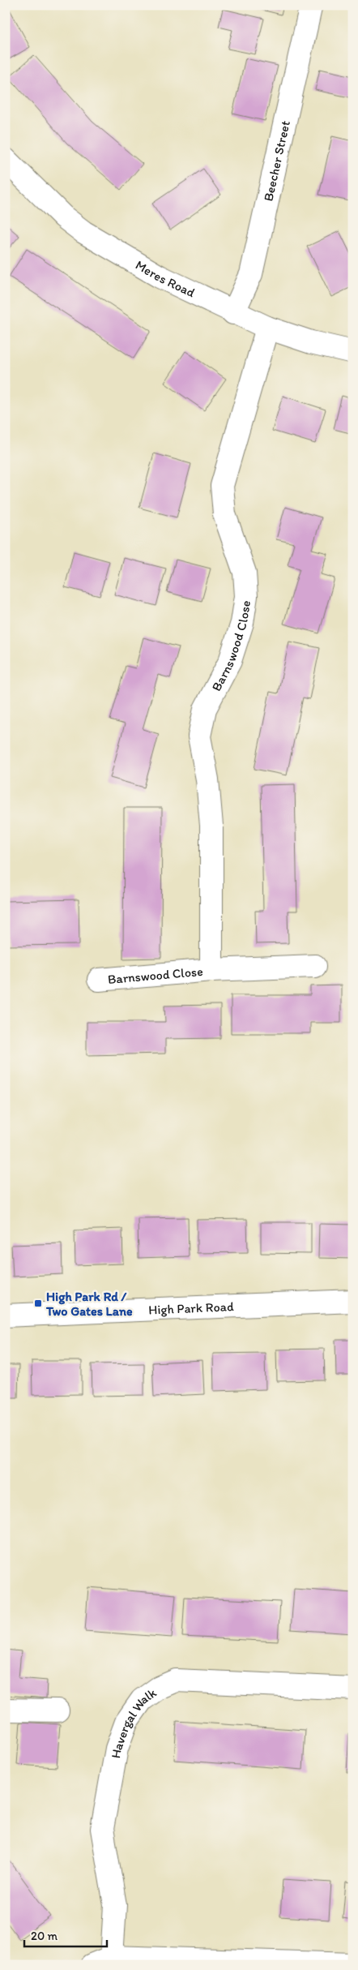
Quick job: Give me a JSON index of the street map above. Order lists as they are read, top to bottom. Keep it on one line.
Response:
{"streets":{"street":["Beecher Street","Meres Road","Barnswood Close","High Park Road","Havergal Walk"]},"crossings":[["Beecher Street","Meres Road"],["Meres Road","Barnswood Close"]],"places":{"transit":["High Park Rd / Two Gates Lane"]},"scale_bar":"20 m"}
